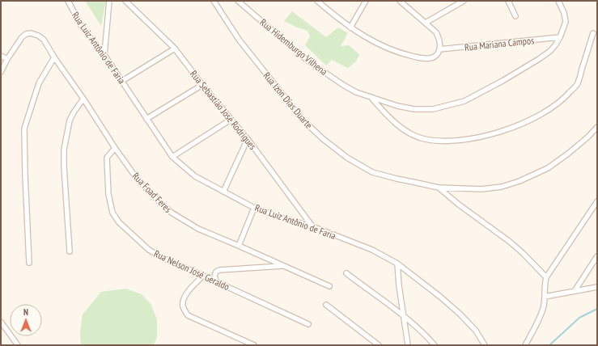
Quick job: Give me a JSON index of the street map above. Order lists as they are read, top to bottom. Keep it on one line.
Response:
{"streets":{"street":["Rua Mariana Campos","Rua Hidemburgo Vilhena","Rua Luiz Antônio de Faria","Rua Izon Dias Duarte","Rua Sebastião José Rodrigues","Rua Foad Feres","Rua Nelson José Geraldo"]},"crossings":[["Rua Mariana Campos","Rua Hidemburgo Vilhena"],["Rua Luiz Antônio de Faria","Rua Sebastião José Rodrigues"],["Rua Foad Feres","Rua Nelson José Geraldo"]],"north":"top"}
